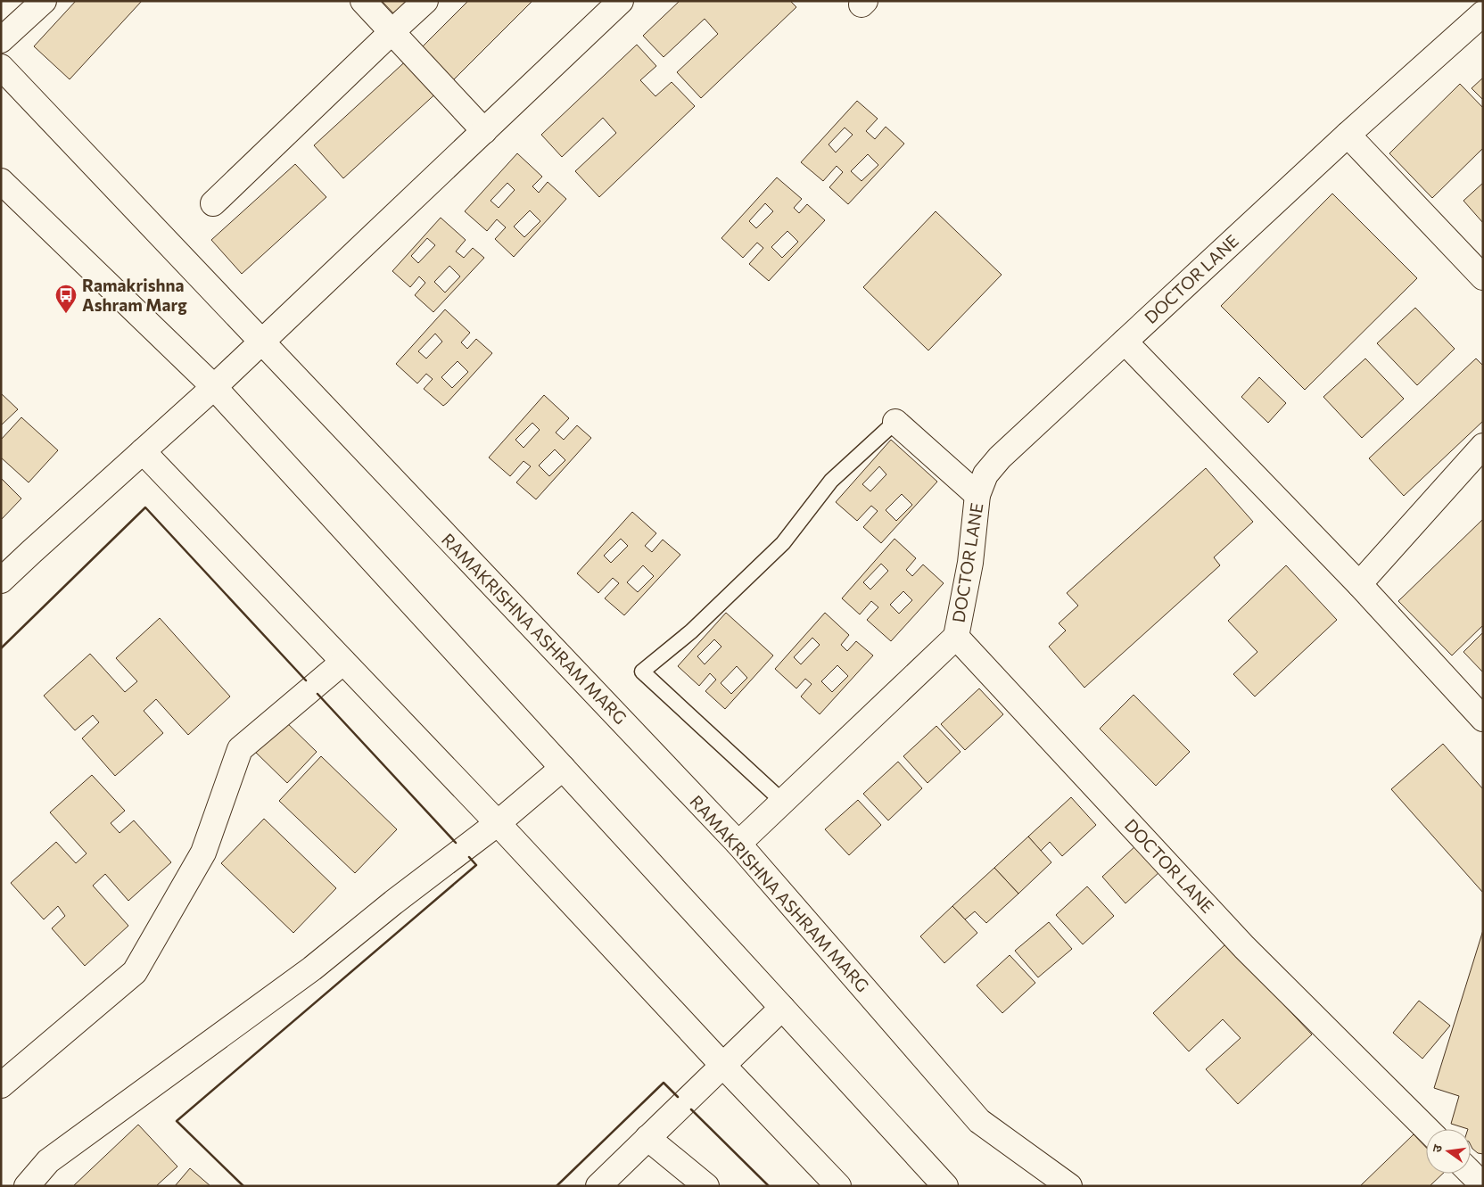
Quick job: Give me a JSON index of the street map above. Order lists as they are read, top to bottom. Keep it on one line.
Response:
{"streets":{"street":["DOCTOR LANE","RAMAKRISHNA ASHRAM MARG"]},"places":{"bus stop":["Ramakrishna Ashram Marg"]},"north":"left"}
